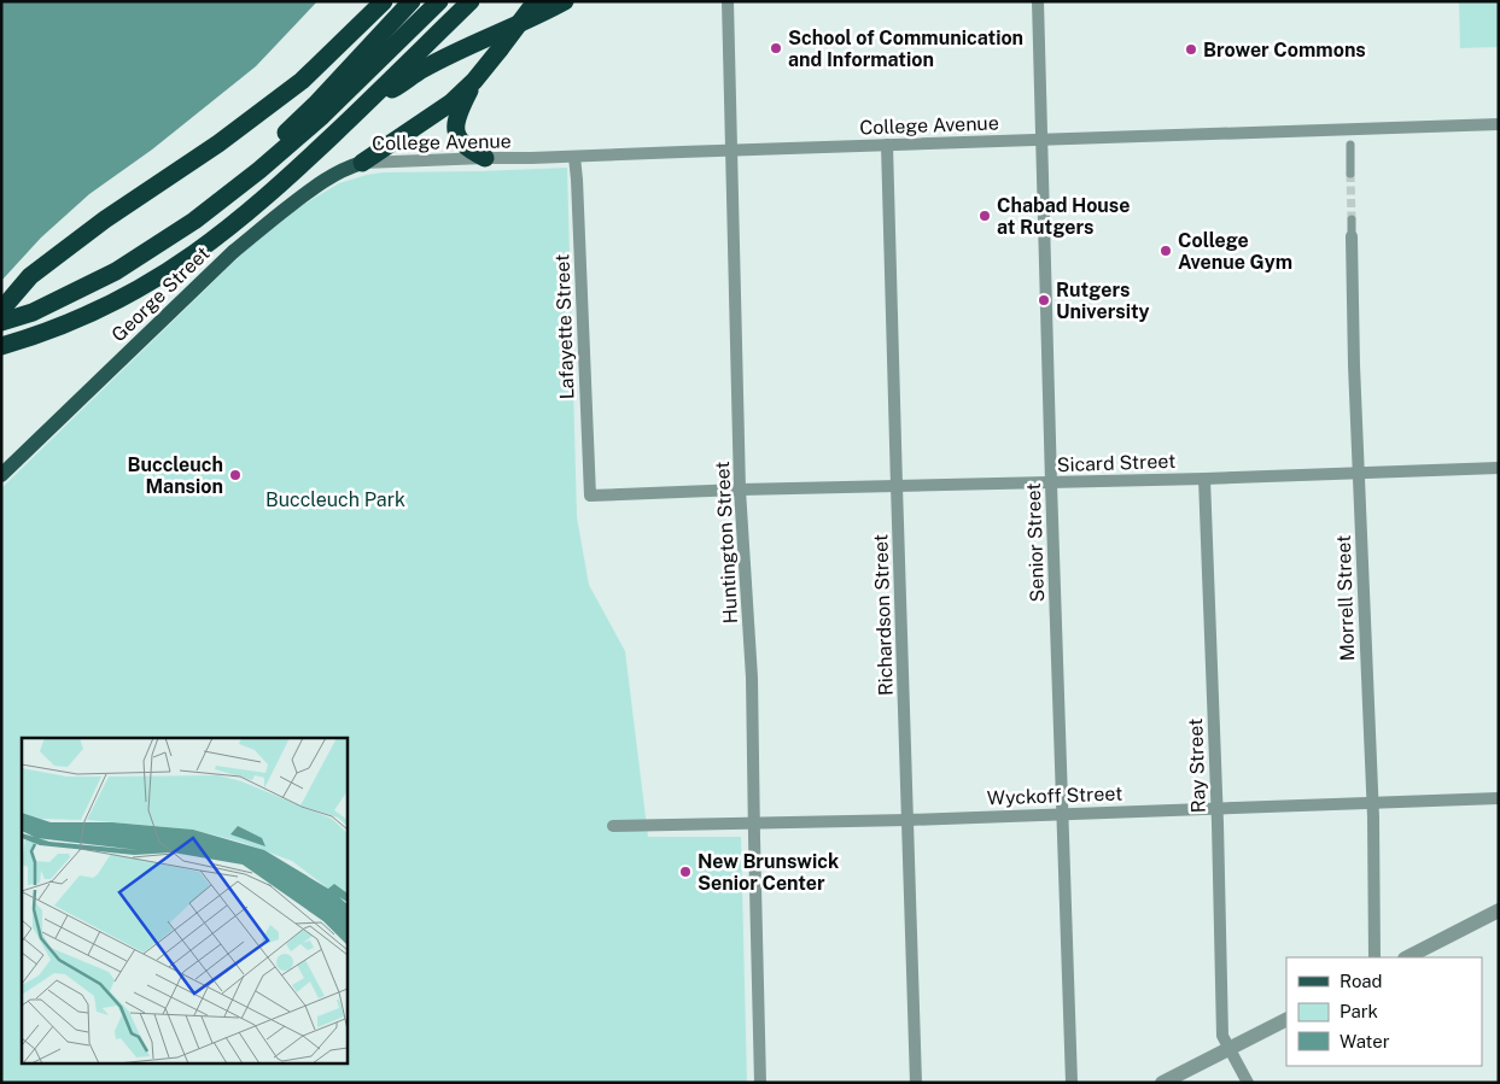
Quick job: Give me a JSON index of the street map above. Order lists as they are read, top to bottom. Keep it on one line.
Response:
{"streets":{"main road":["George Street"],"street":["College Avenue","Lafayette Street","Sicard Street","Huntington Street","Senior Street","Morrell Street","Richardson Street","Ray Street","Wyckoff Street"]},"crossings":[["College Avenue","George Street"],["College Avenue","Lafayette Street"],["College Avenue","Huntington Street"],["College Avenue","Senior Street"],["College Avenue","Richardson Street"],["Lafayette Street","Sicard Street"],["Sicard Street","Huntington Street"],["Sicard Street","Senior Street"],["Sicard Street","Morrell Street"],["Sicard Street","Richardson Street"],["Sicard Street","Ray Street"],["Huntington Street","Wyckoff Street"],["Senior Street","Wyckoff Street"],["Morrell Street","Wyckoff Street"],["Richardson Street","Wyckoff Street"],["Ray Street","Wyckoff Street"]],"parks":["Buccleuch Park"],"places":["School of Communication and Information","Brower Commons","Chabad House at Rutgers","College Avenue Gym","Rutgers University","Buccleuch Mansion","New Brunswick Senior Center"],"legend":["Road","Park","Water"]}
